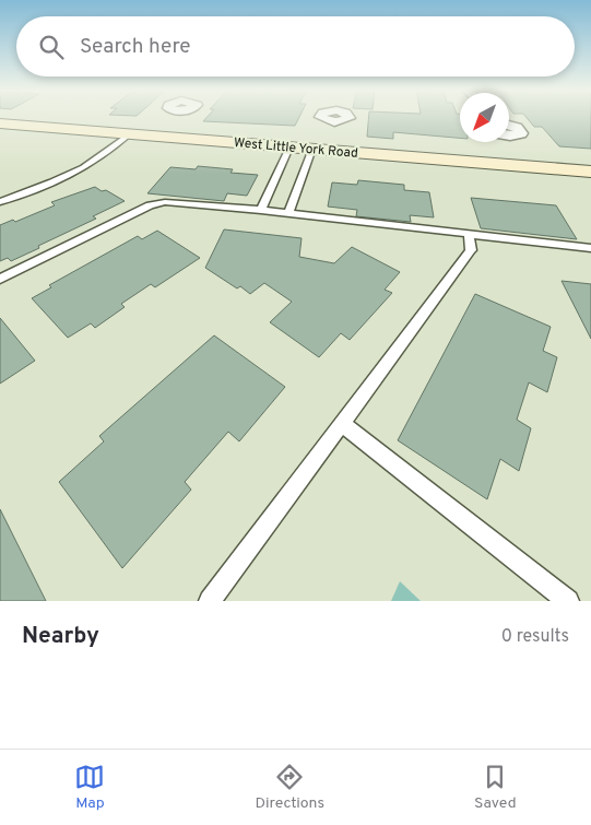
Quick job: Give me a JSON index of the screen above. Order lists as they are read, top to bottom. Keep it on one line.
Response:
{"streets":{"main road":["West Little York Road"]},"north":"bottom left","page":{"search":"Search here","heading":["Nearby","0 results"],"nav":["Map","Directions","Saved"]}}
